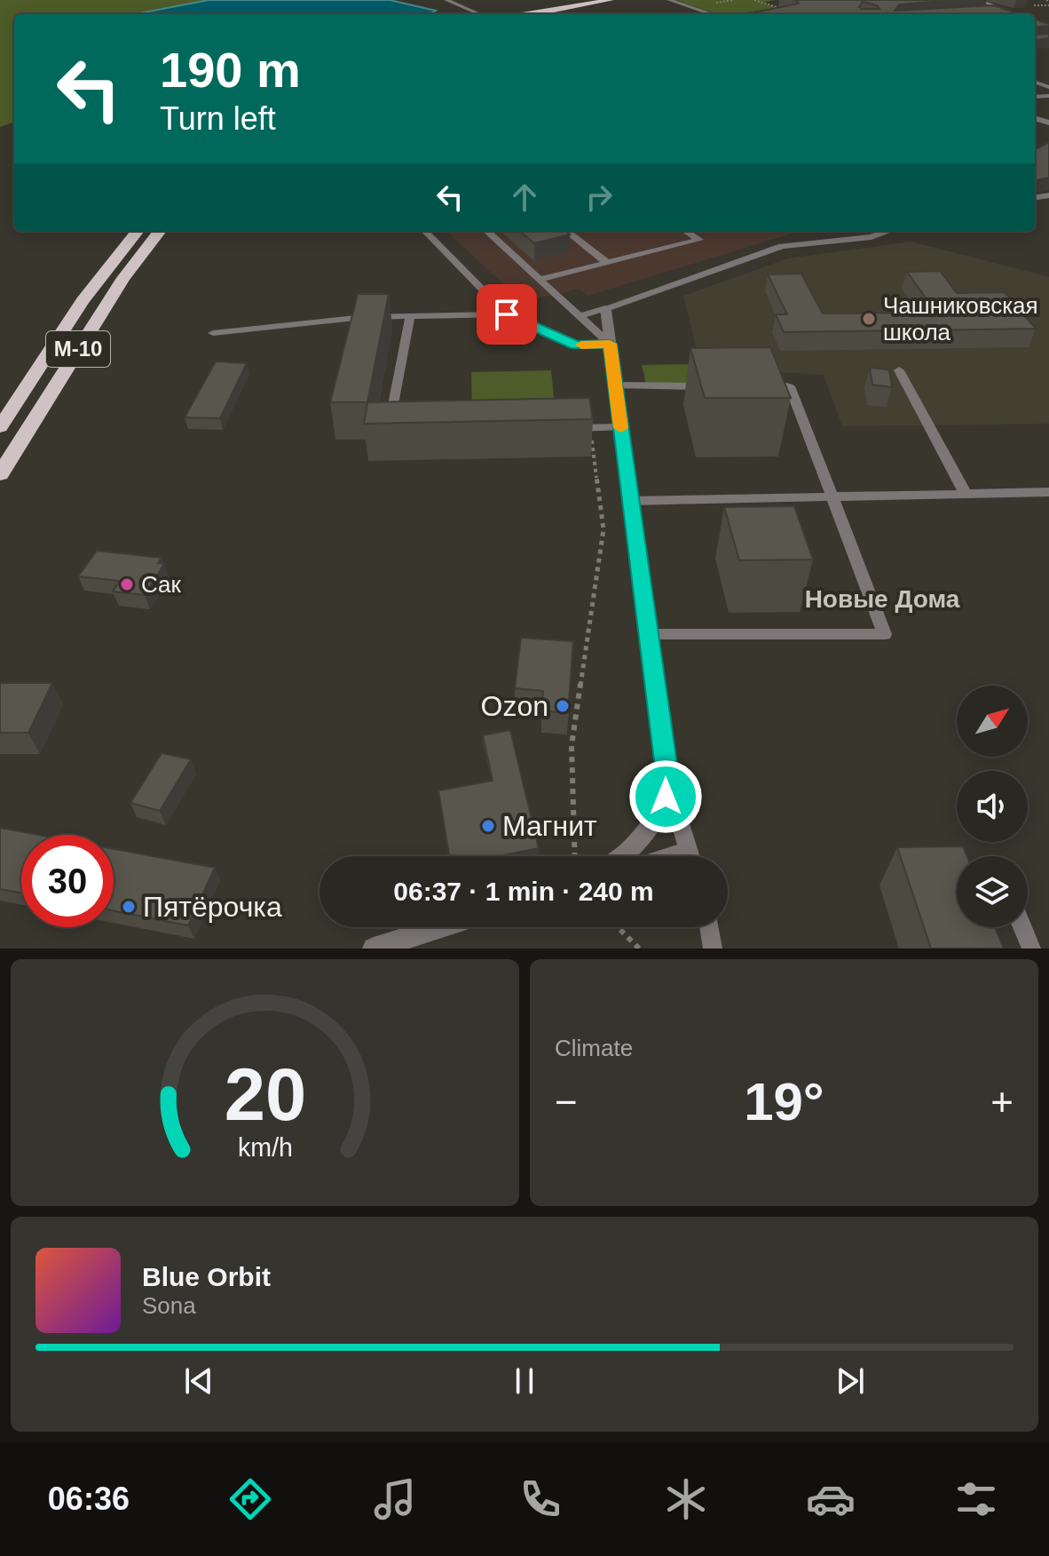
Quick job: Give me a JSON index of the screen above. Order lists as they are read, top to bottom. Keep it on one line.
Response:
{"streets":{"highway":["М-10"]},"districts":["Новые Дома"],"places":["Чашниковская школа","Сак","Ozon","Магнит","Пятёрочка"],"north":"top right","page":{"turn":["190 m","Turn left"],"limit":"30","trip":"06:37 · 1 min · 240 m","tile":"Climate","heat":["−","19°","+"],"song":["Blue Orbit","Sona"],"tabs":"06:36","gauge":["20","km/h"]}}
